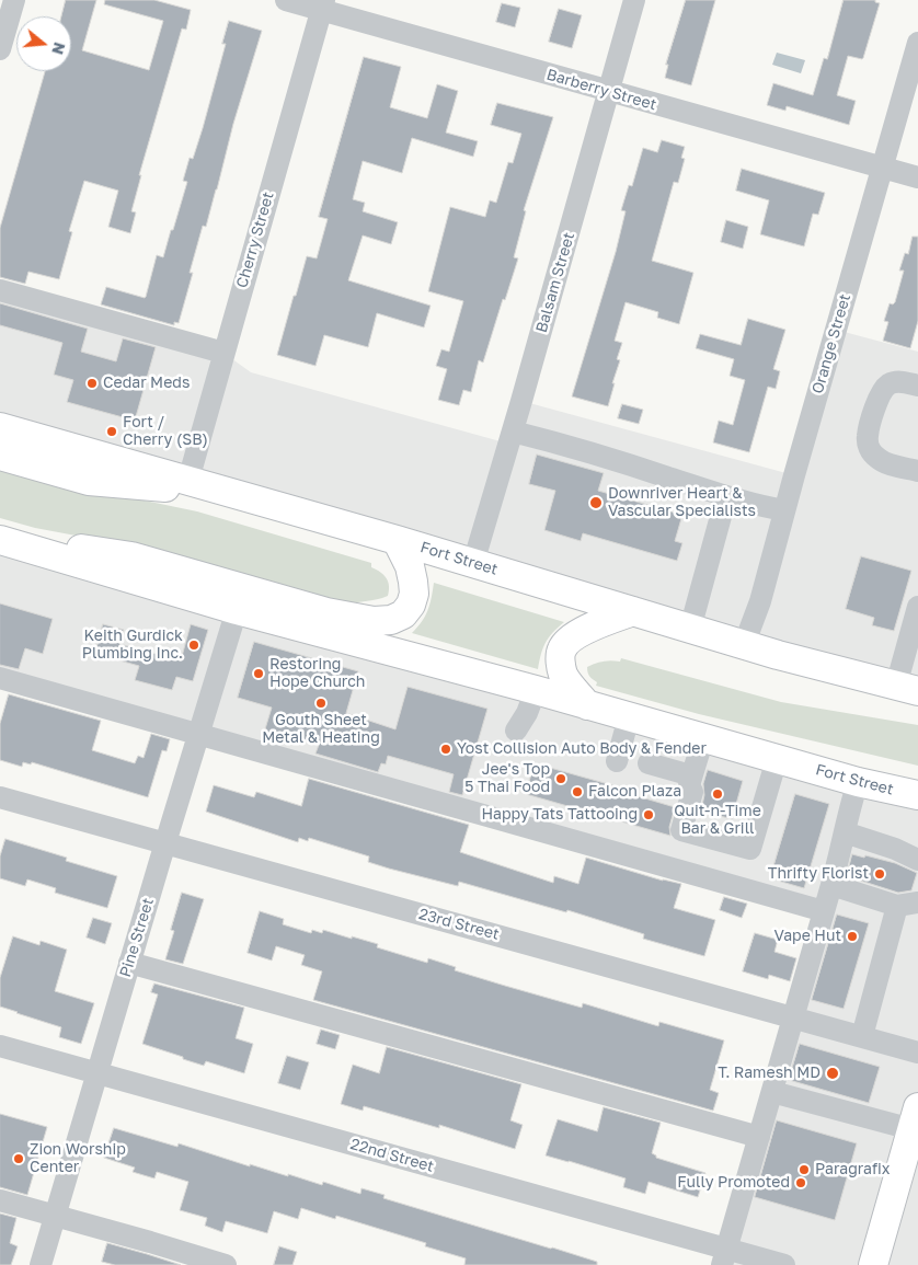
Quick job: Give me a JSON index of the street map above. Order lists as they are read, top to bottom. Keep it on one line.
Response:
{"streets":{"main road":["Fort Street"],"street":["Barberry Street","Cherry Street","Balsam Street","Orange Street","23rd Street","Pine Street","22nd Street"]},"crossings":[["Barberry Street","Cherry Street"],["Barberry Street","Balsam Street"],["Barberry Street","Orange Street"],["Cherry Street","Fort Street"],["Balsam Street","Fort Street"],["Orange Street","Fort Street"],["Fort Street","Pine Street"],["23rd Street","Pine Street"],["Pine Street","22nd Street"]],"places":["Cedar Meds","Fort / Cherry (SB)","Downriver Heart & Vascular Specialists","Keith Gurdick Plumbing Inc.","Restoring Hope Church","Gouth Sheet Metal & Heating","Yost Collision Auto Body & Fender","Jee's Top 5 Thai Food","Falcon Plaza","Quit-n-Time Bar & Grill","Happy Tats Tattooing","Thrifty Florist","Vape Hut","T. Ramesh MD","Zion Worship Center","Paragrafix","Fully Promoted"],"north":"right"}
